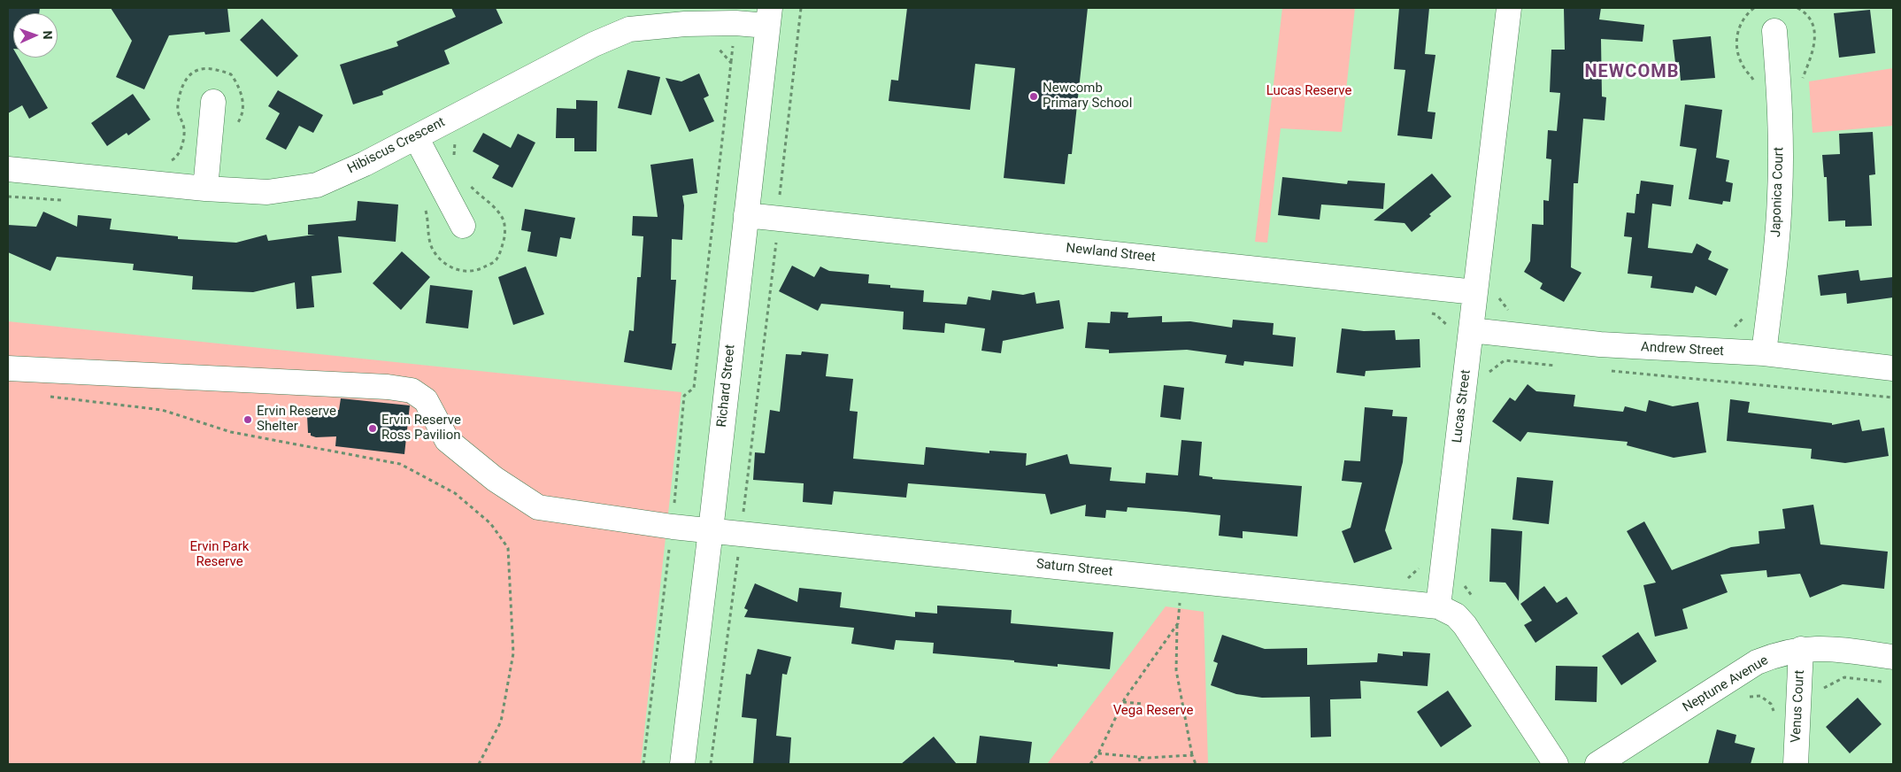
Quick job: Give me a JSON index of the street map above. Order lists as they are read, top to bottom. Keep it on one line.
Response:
{"streets":{"street":["Hibiscus Crescent","Japonica Court","Newland Street","Andrew Street","Richard Street","Lucas Street","Saturn Street","Neptune Avenue","Venus Court"]},"crossings":[["Hibiscus Crescent","Richard Street"],["Japonica Court","Andrew Street"],["Newland Street","Richard Street"],["Newland Street","Lucas Street"],["Andrew Street","Lucas Street"],["Richard Street","Saturn Street"],["Lucas Street","Saturn Street"],["Neptune Avenue","Venus Court"]],"districts":["NEWCOMB"],"parks":["Lucas Reserve","Ervin Park Reserve","Vega Reserve"],"places":["Newcomb Primary School","Ervin Reserve Shelter","Ervin Reserve Ross Pavilion"],"north":"right"}
